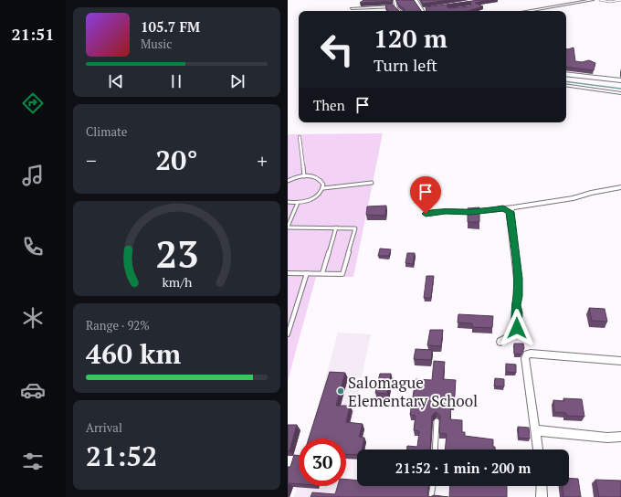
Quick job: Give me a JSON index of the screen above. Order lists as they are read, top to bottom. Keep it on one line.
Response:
{"places":["Salomague Elementary School"],"page":{"tabs":"21:51","turn":["120 m","Turn left"],"song":["105.7 FM","Music"],"then":"Then","tile":["Climate",["Range · 92%","460 km"],["Arrival","21:52"]],"heat":["−","20°","+"],"limit":"30","trip":"21:52 · 1 min · 200 m","gauge":["23","km/h"]}}
